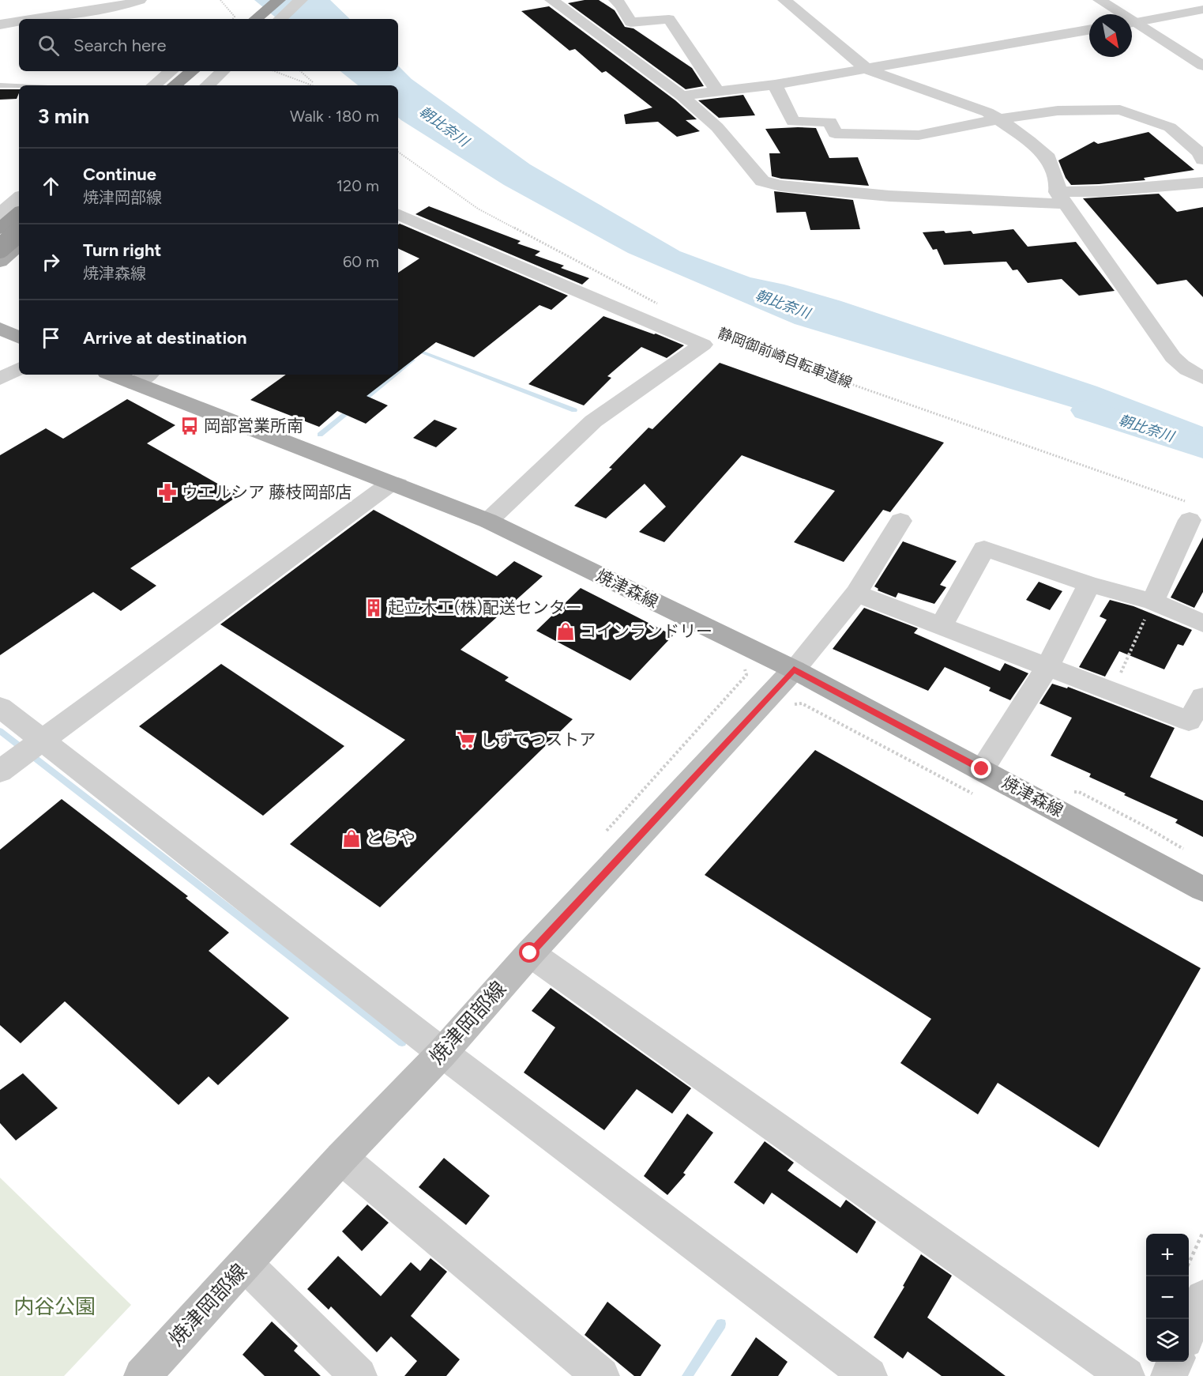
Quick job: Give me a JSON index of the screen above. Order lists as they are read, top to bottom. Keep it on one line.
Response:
{"streets":{"main road":["焼津森線","焼津岡部線"],"path":["静岡御前崎自転車道線"]},"crossings":[["焼津森線","焼津岡部線"]],"water":["朝比奈川"],"parks":["内谷公園"],"places":{"bus stop":["岡部営業所南"],"pharmacy":["ウエルシア 藤枝岡部店"],"building":["起立木工(株)配送センター"],"shop":["コインランドリー","とらや"],"supermarket":["しずてつストア"]},"north":"bottom right","page":{"search":"Search here","heading":["3 min","Walk · 180 m"],"list":[["Continue","焼津岡部線","120 m"],["Turn right","焼津森線","60 m"],"Arrive at destination"],"map_buttons":["+","−"]}}
